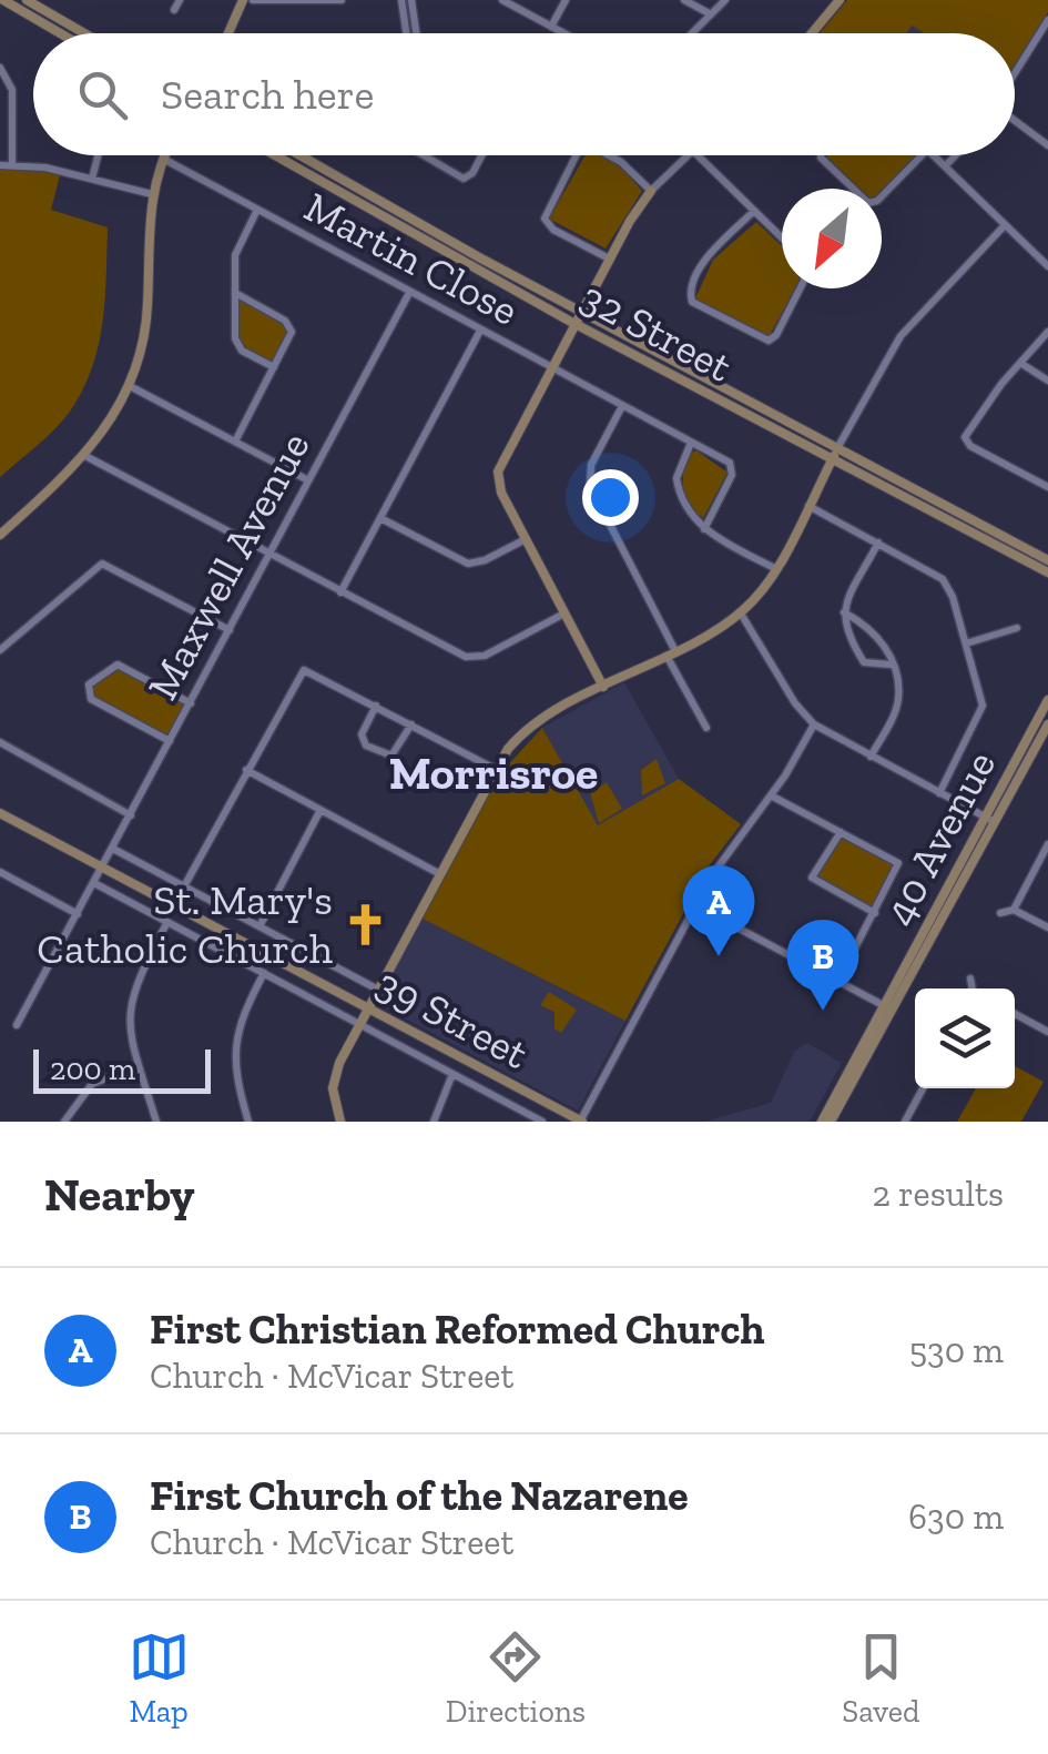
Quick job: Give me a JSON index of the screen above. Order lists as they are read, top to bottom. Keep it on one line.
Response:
{"streets":{"main road":["32 Street","40 Avenue","39 Street"],"street":["Martin Close","Maxwell Avenue"]},"crossings":[["Martin Close","Maxwell Avenue"],["Maxwell Avenue","39 Street"]],"districts":["Morrisroe"],"places":{"church":["St. Mary's Catholic Church"]},"scale_bar":"200 m","north":"bottom left","page":{"search":"Search here","pins":["A","B"],"scale":"200 m","heading":["Nearby","2 results"],"list":[{"mark":"A","name":"First Christian Reformed Church","note":"Church · McVicar Street","value":"530 m"},{"mark":"B","name":"First Church of the Nazarene","note":"Church · McVicar Street","value":"630 m"}],"nav":["Map","Directions","Saved"]}}
